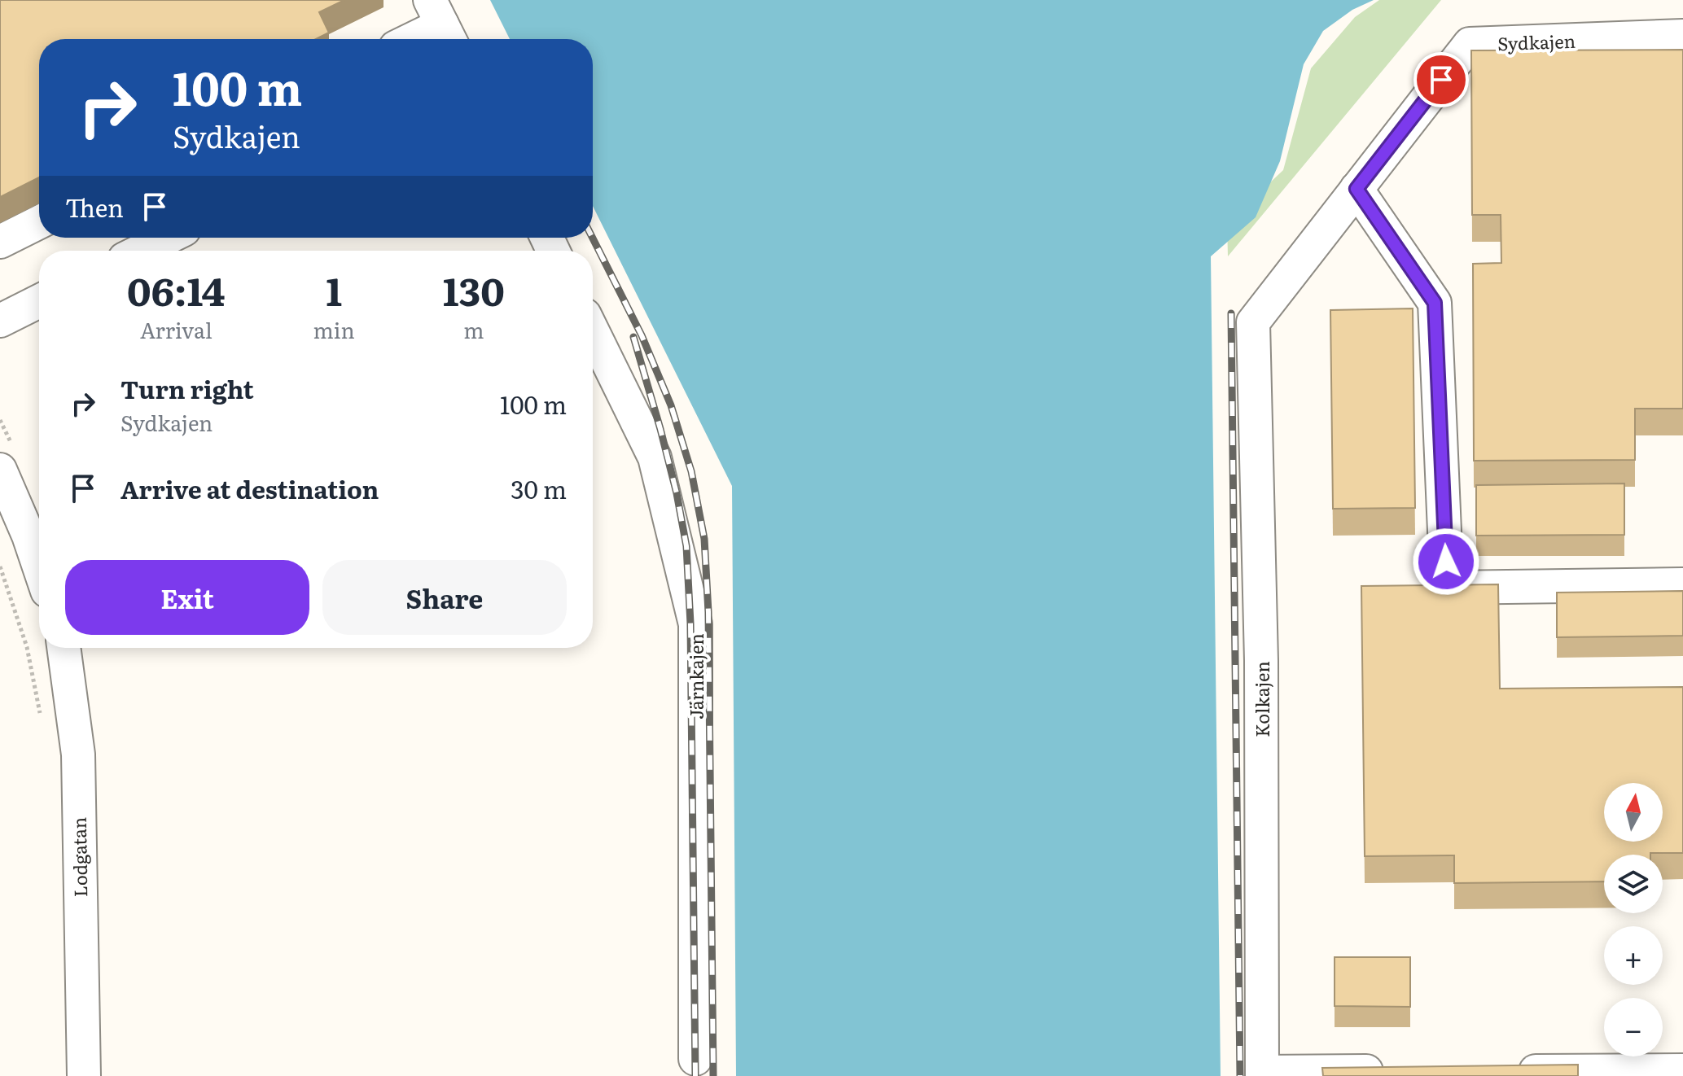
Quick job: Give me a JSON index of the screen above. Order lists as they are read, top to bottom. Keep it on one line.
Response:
{"streets":{"street":["Sydkajen","Järnkajen","Kolkajen","Lodgatan"]},"crossings":[["Sydkajen","Kolkajen"]],"north":"top","page":{"turn":["100 m","Sydkajen"],"then":"Then","eta":["06:14","Arrival","1","min","130","m"],"list":[{"name":"Turn right","note":"Sydkajen","value":"100 m"},{"name":"Arrive at destination","value":"30 m"}],"buttons":["Exit","Share"],"map_buttons":["+","−"]}}
